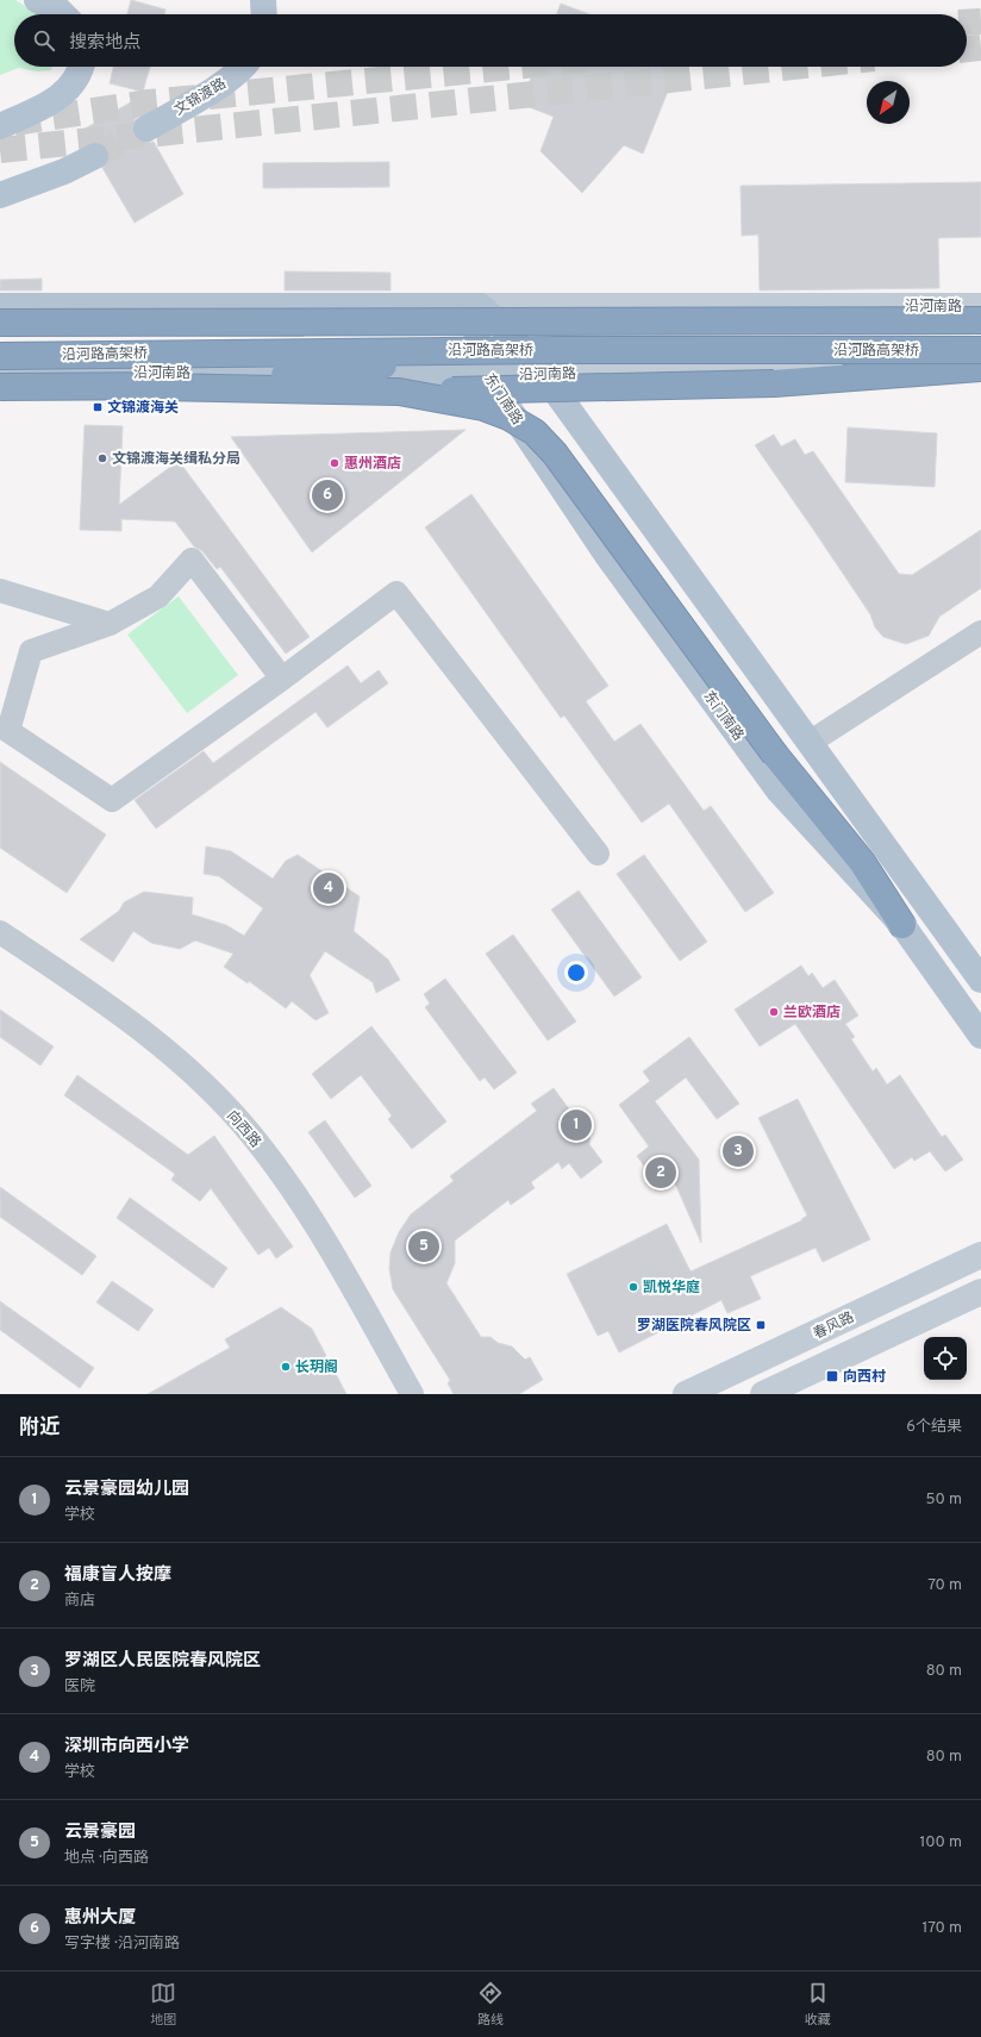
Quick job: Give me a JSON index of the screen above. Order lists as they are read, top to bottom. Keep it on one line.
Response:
{"streets":{"highway":["沿河路高架桥"],"main road":["文锦渡路","沿河南路","东门南路","春风路"],"street":["向西路"]},"crossings":[["沿河南路","东门南路"]],"places":{"transit":["文锦渡海关","罗湖医院春风院区","向西村"],"other":["文锦渡海关缉私分局","惠州酒店","兰欧酒店","凯悦华庭","长玥阁"]},"north":"bottom left","page":{"search":"搜索地点","pins":["6","4","1","3","2","5"],"heading":["附近","6个结果"],"list":[{"mark":"1","name":"云景豪园幼儿园","note":"学校","value":"50 m"},{"mark":"2","name":"福康盲人按摩","note":"商店","value":"70 m"},{"mark":"3","name":"罗湖区人民医院春风院区","note":"医院","value":"80 m"},{"mark":"4","name":"深圳市向西小学","note":"学校","value":"80 m"},{"mark":"5","name":"云景豪园","note":"地点 · 向西路","value":"100 m"},{"mark":"6","name":"惠州大厦","note":"写字楼 · 沿河南路","value":"170 m"}],"nav":["地图","路线","收藏"]}}
